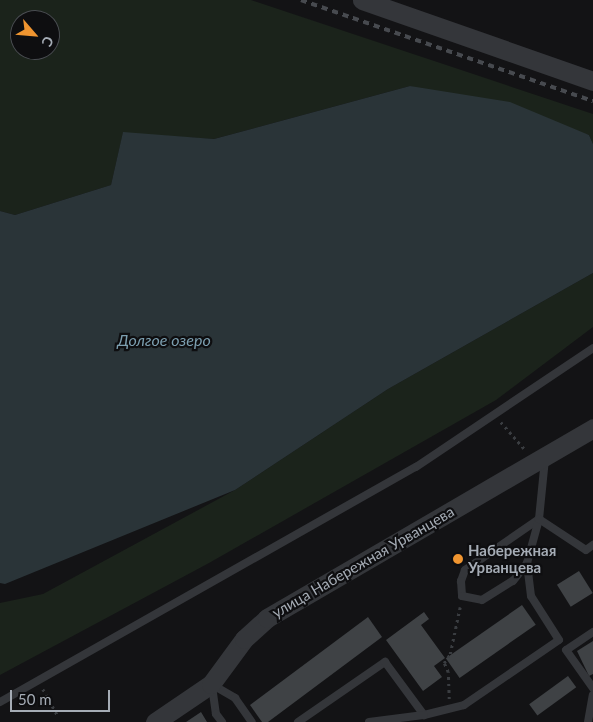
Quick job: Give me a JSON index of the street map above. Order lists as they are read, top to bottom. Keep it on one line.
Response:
{"streets":{"street":["улица Набережная Урванцева"]},"water":["Долгое озеро"],"places":["Набережная Урванцева"],"scale_bar":"50 m","north":"bottom right"}
